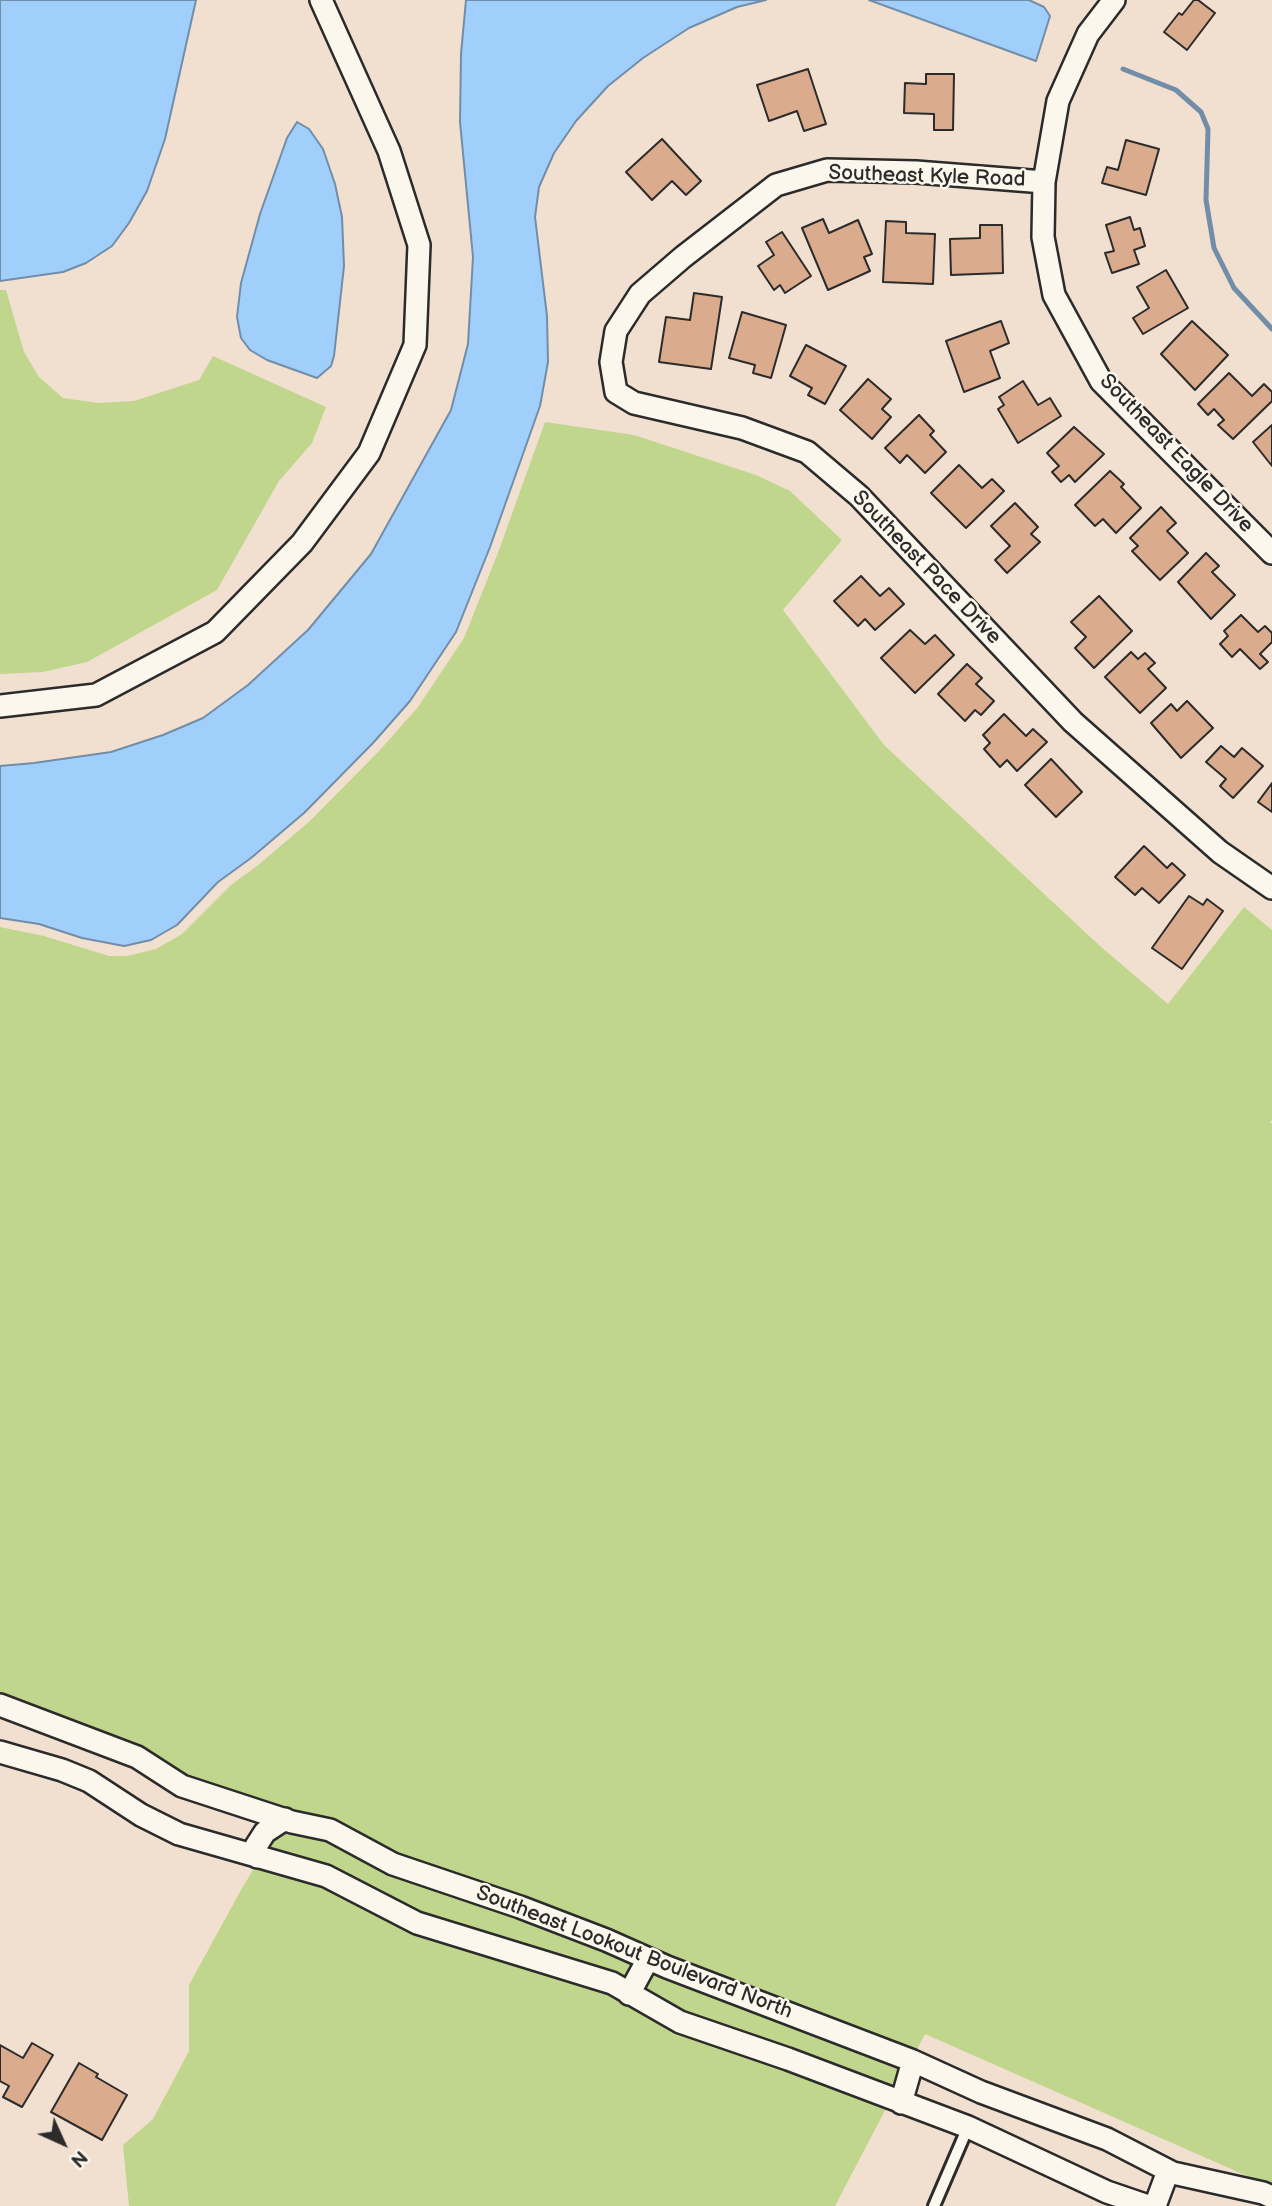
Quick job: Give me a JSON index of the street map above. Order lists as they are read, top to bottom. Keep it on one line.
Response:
{"streets":{"street":["Southeast Kyle Road","Southeast Eagle Drive","Southeast Pace Drive","Southeast Lookout Boulevard North"]},"crossings":[["Southeast Kyle Road","Southeast Eagle Drive"],["Southeast Kyle Road","Southeast Pace Drive"]],"north":"bottom right"}
